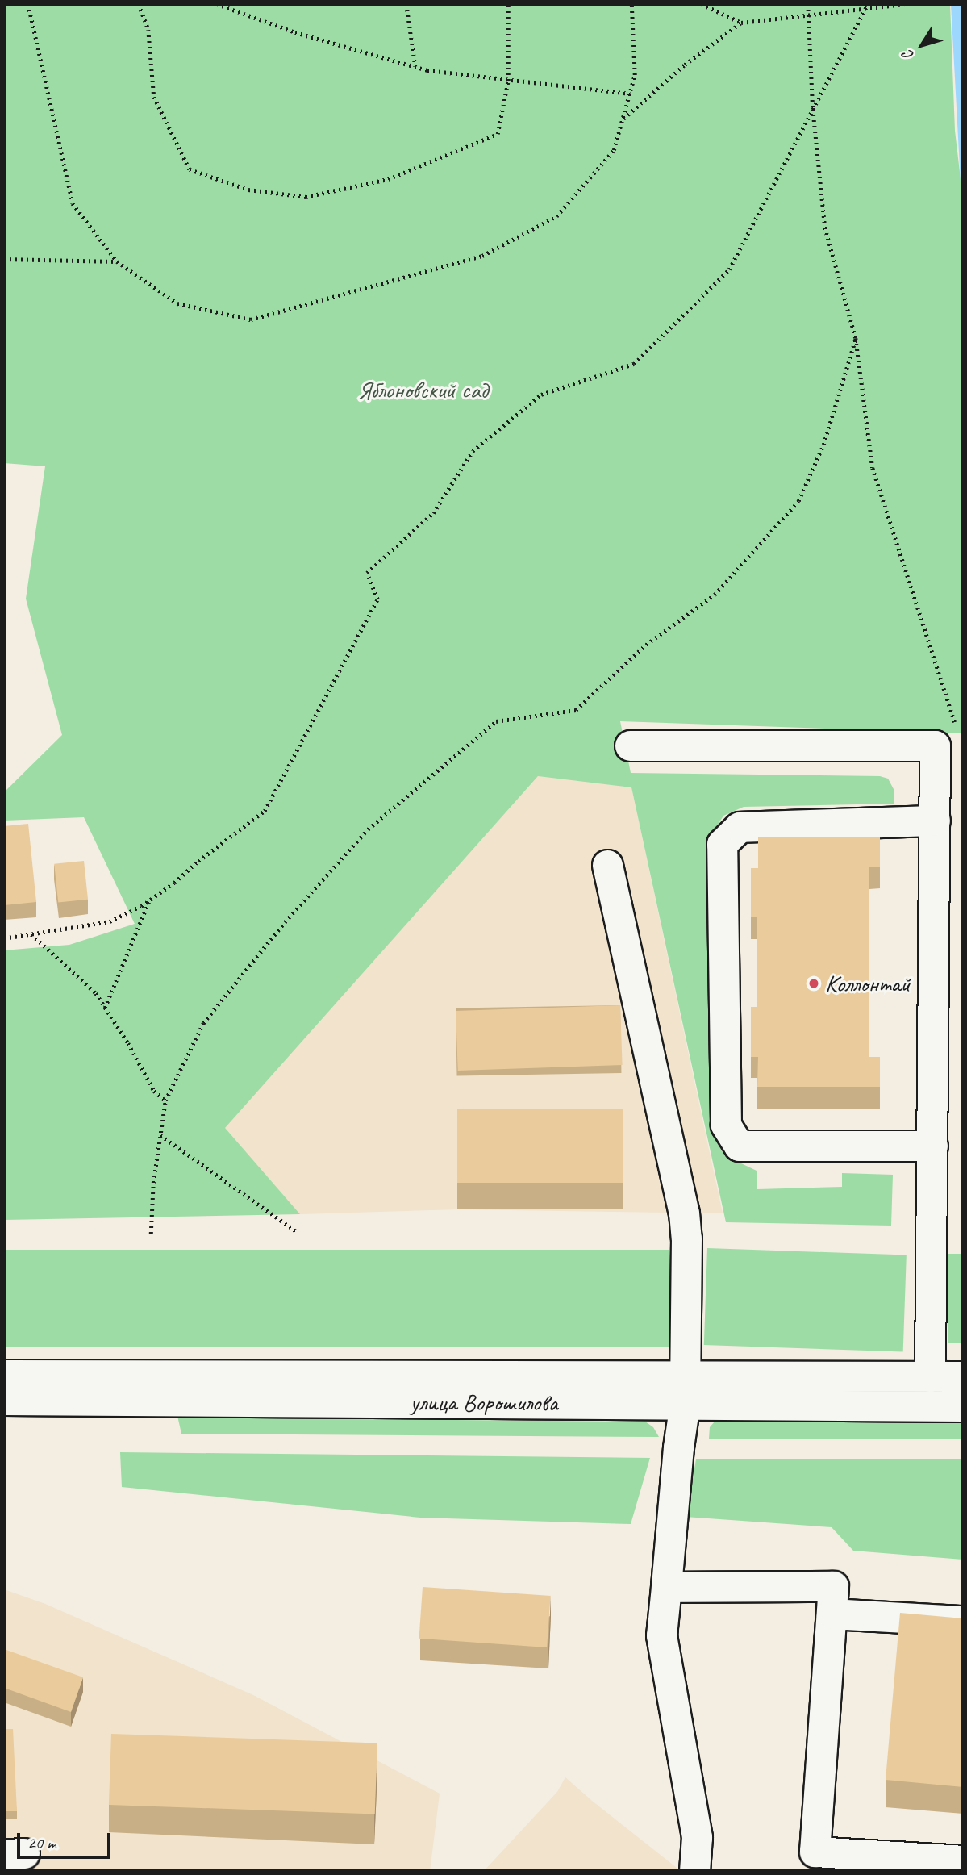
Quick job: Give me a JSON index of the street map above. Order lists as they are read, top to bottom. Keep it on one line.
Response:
{"streets":{"street":["улица Ворошилова"]},"parks":["Яблоновский сад"],"places":["Коллонтай"],"scale_bar":"20 m","north":"bottom left"}
